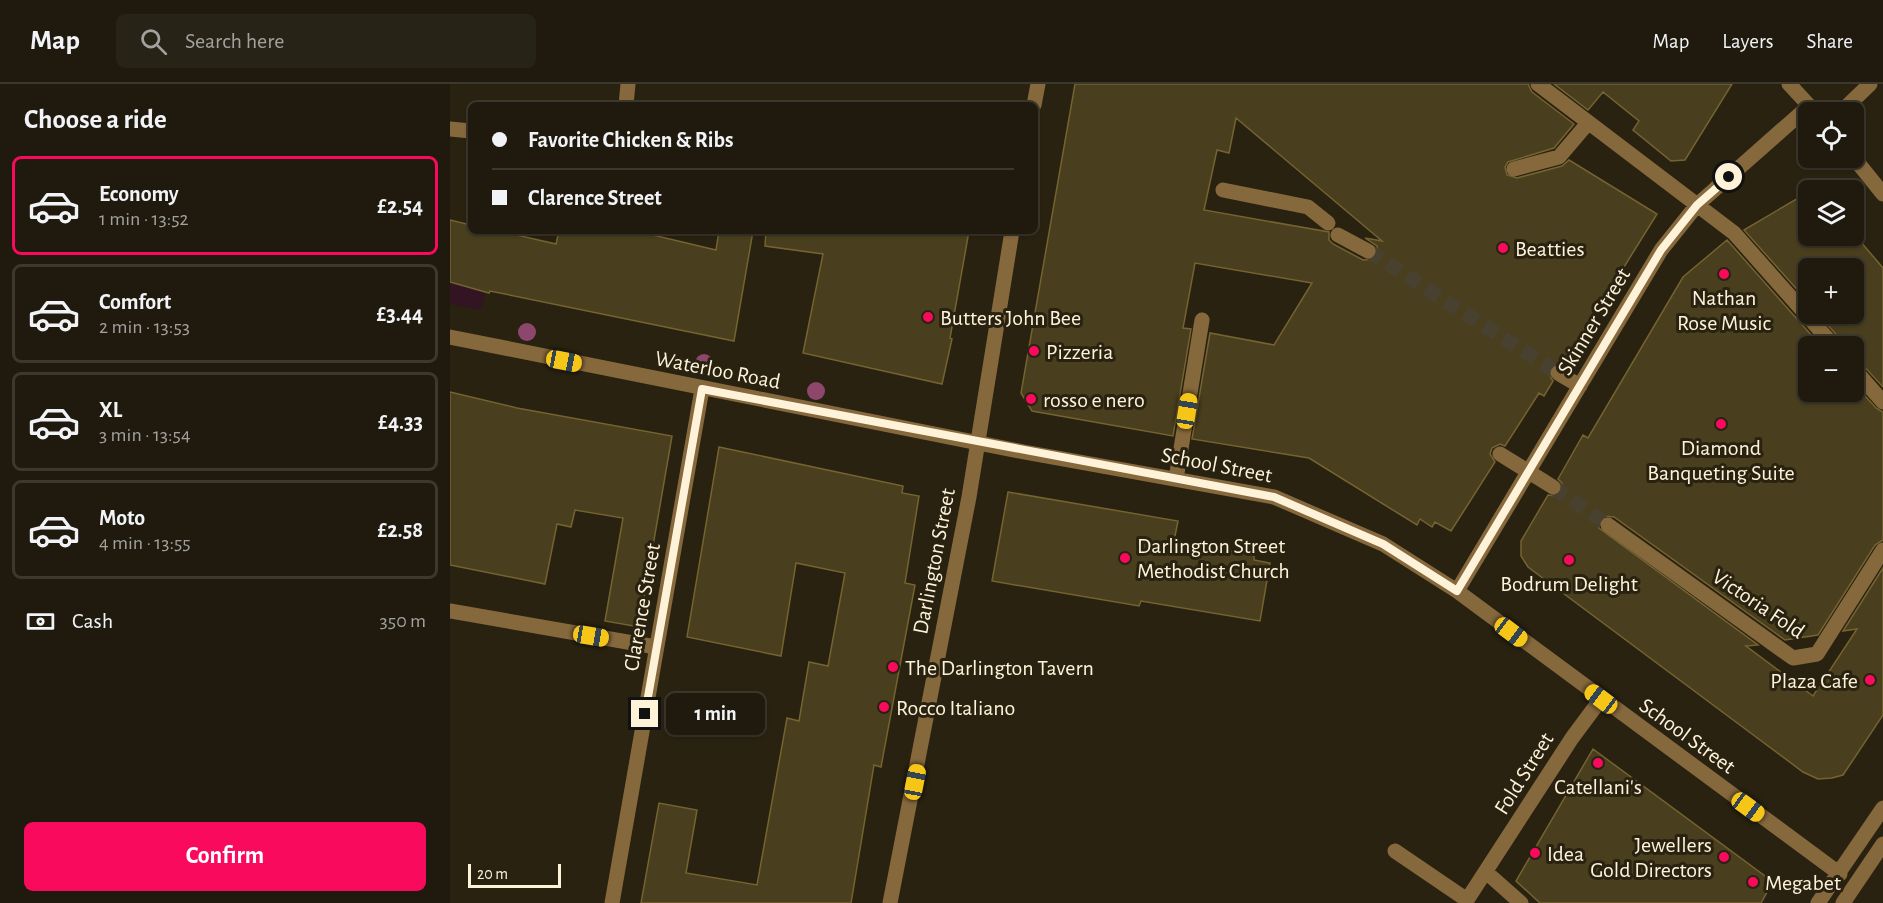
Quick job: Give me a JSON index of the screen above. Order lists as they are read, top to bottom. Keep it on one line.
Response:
{"streets":{"street":["Skinner Street","Waterloo Road","School Street","Darlington Street","Victoria Fold","Clarence Street","Fold Street"]},"crossings":[["Skinner Street","School Street"],["Waterloo Road","School Street"],["Waterloo Road","Darlington Street"],["Waterloo Road","Clarence Street"],["School Street","Darlington Street"],["School Street","Fold Street"]],"places":["Beatties","Nathan Rose Music","Butters John Bee","Pizzeria","rosso e nero","Diamond Banqueting Suite","Darlington Street Methodist Church","Bodrum Delight","The Darlington Tavern","Plaza Cafe","Rocco Italiano","Catellani's","Idea","Jewellers Gold Directors","Megabet"],"scale_bar":"20 m","page":{"header":"Map","search":"Search here","nav":["Map","Layers","Share"],"heading":"Choose a ride","map_buttons":["+","−"],"banner":["Favorite Chicken & Ribs","Clarence Street"],"list":[{"name":"Economy","note":"1 min · 13:52","value":"£2.54"},{"name":"Comfort","note":"2 min · 13:53","value":"£3.44"},{"name":"XL","note":"3 min · 13:54","value":"£4.33"},{"name":"Moto","note":"4 min · 13:55","value":"£2.58"}],"pay":["Cash","350 m"],"bubble":"1 min","buttons":"Confirm","scale":"20 m"}}
